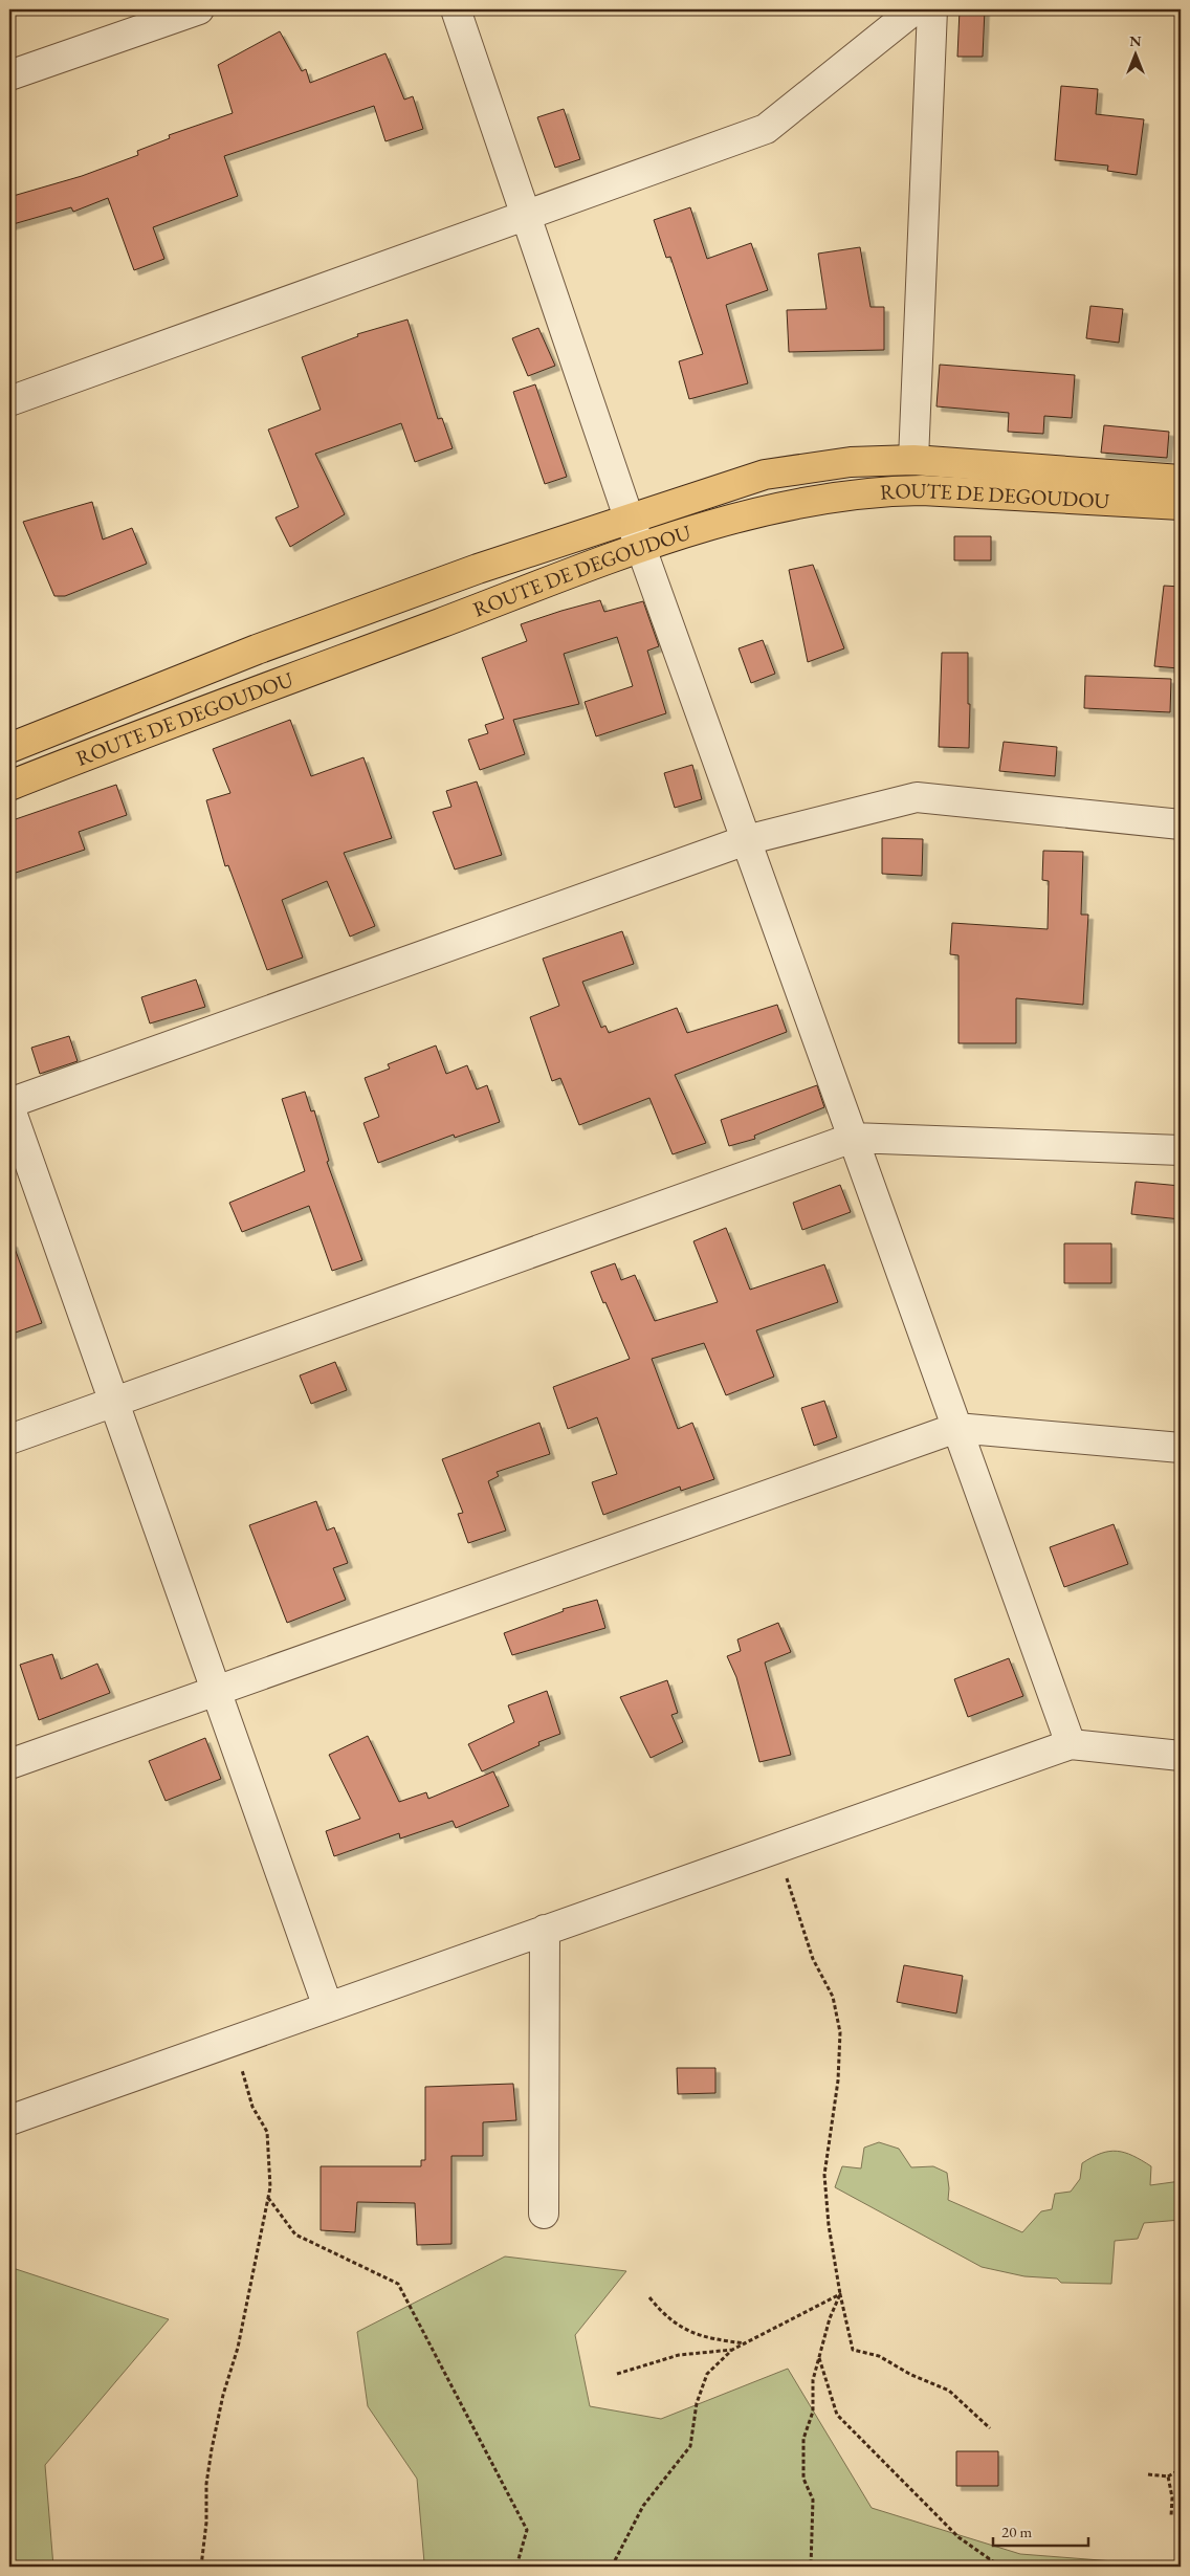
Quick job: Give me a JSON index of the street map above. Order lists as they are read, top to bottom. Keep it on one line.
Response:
{"streets":{"main road":["ROUTE DE DEGOUDOU"]},"scale_bar":"20 m","north":"top"}
